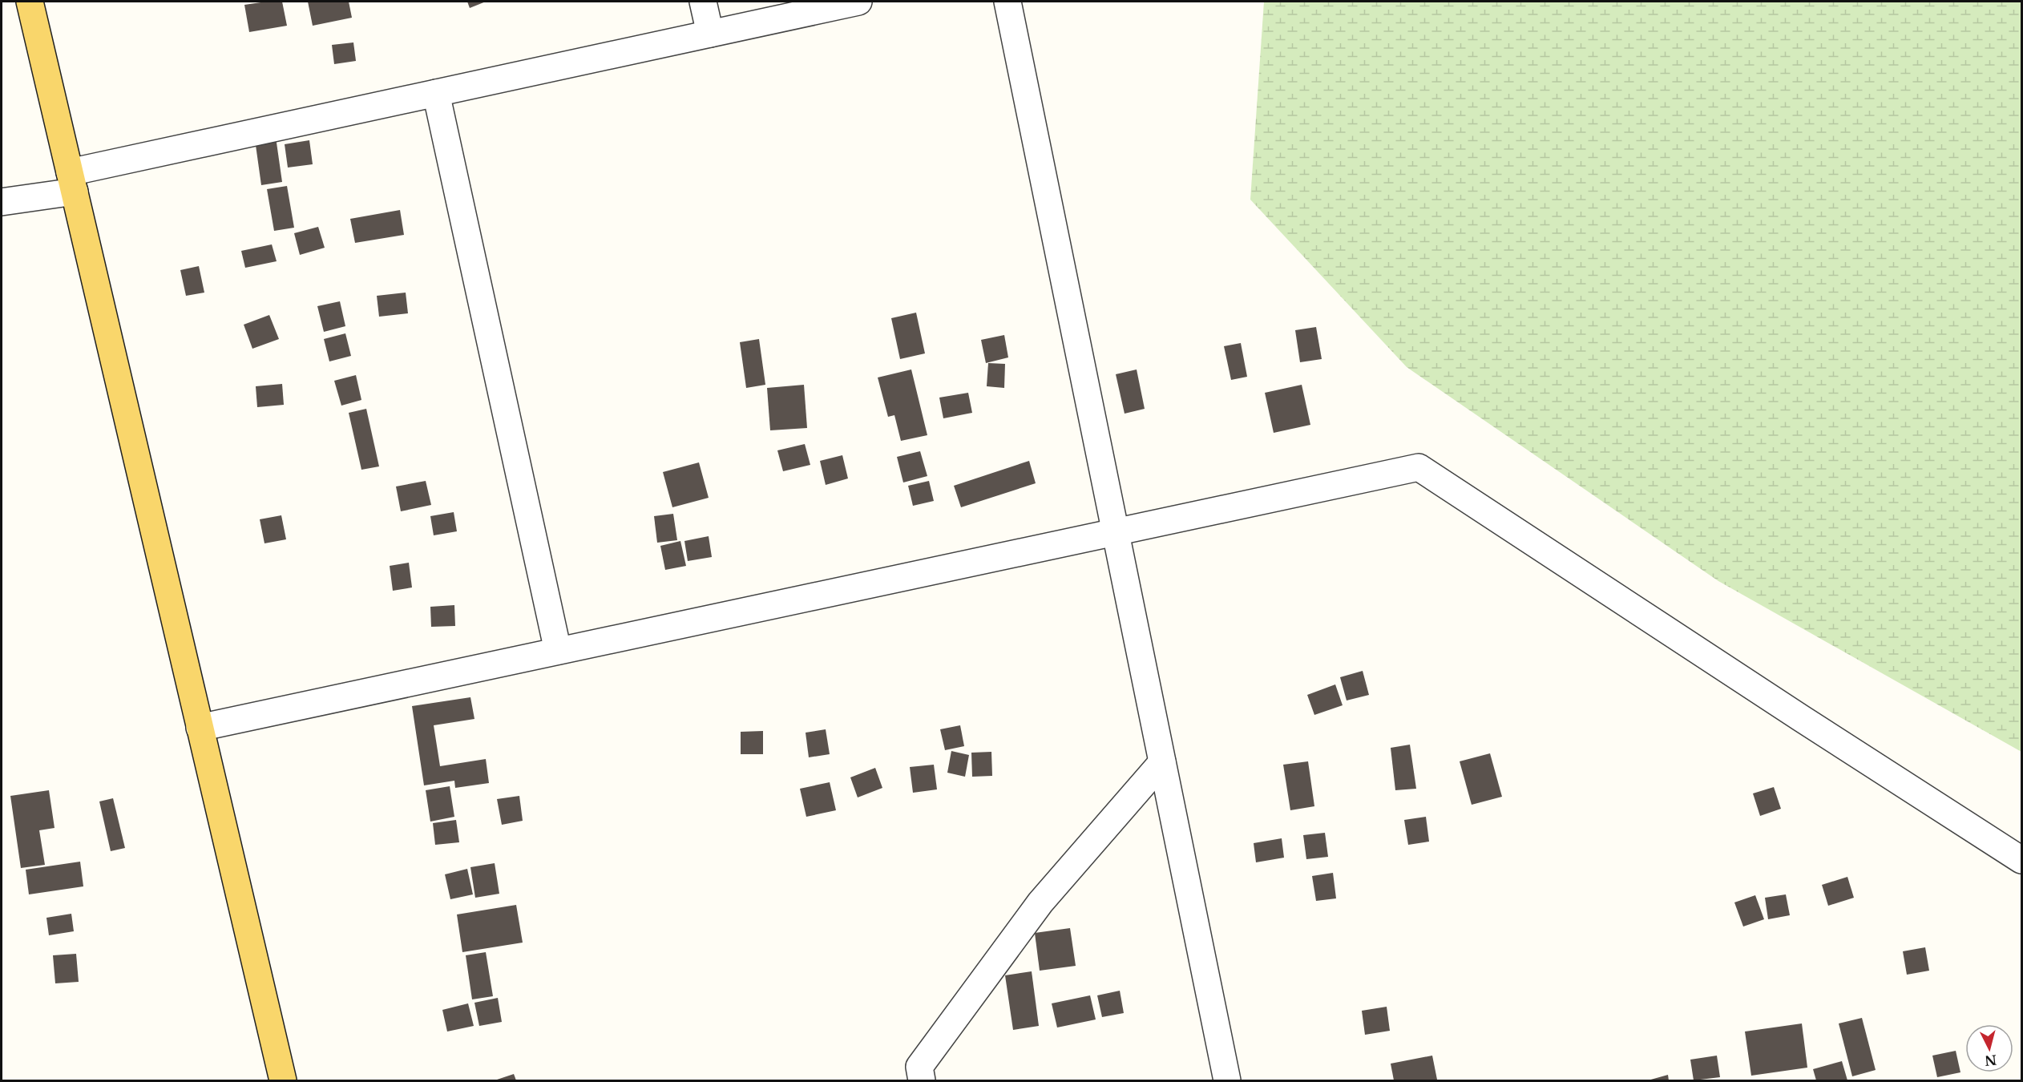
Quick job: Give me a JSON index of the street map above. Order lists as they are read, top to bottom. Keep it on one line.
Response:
{"north":"bottom"}
